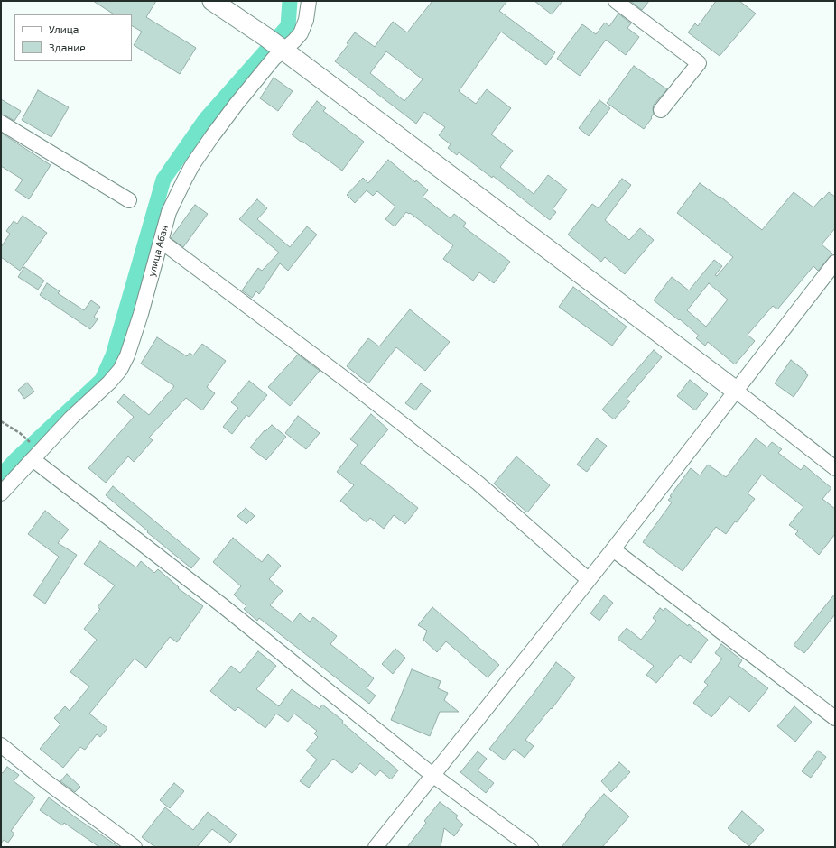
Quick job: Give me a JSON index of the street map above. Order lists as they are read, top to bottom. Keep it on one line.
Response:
{"streets":{"street":["улица Абая"]},"legend":["Улица","Здание"]}
